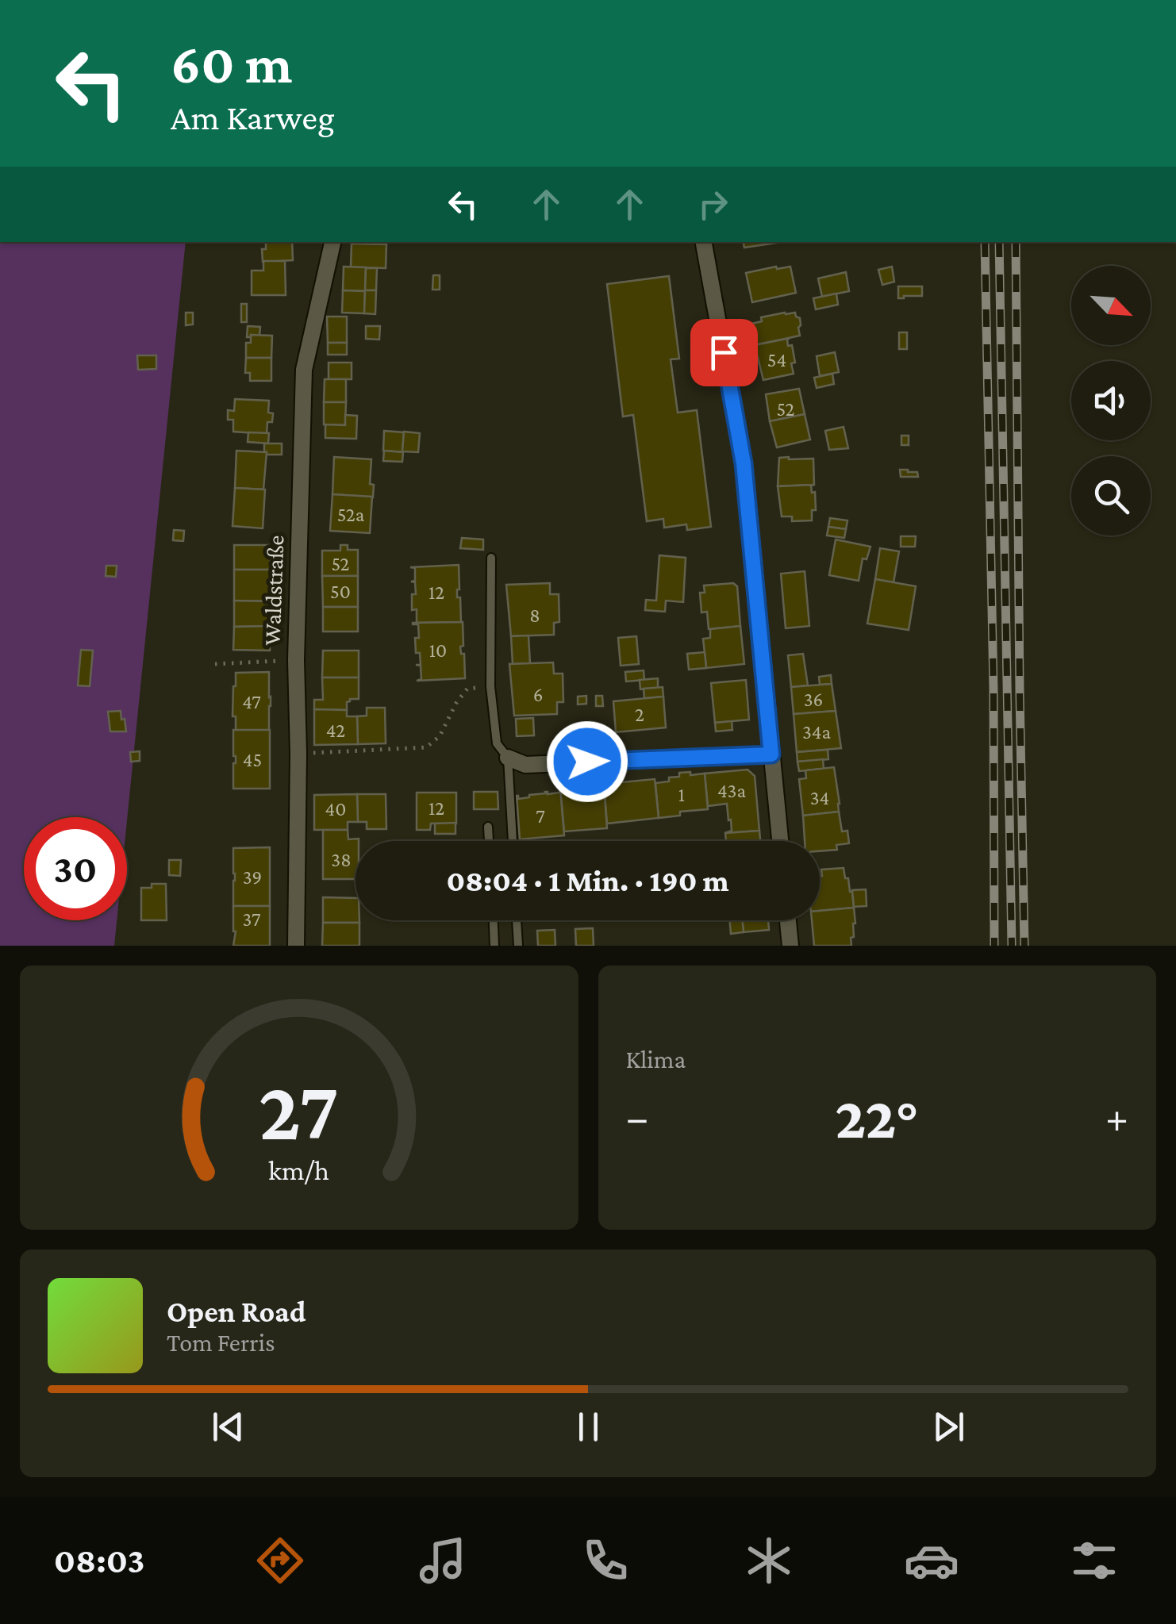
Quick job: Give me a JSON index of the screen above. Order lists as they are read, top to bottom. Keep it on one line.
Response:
{"streets":{"street":["Waldstraße"]},"house_numbers":["54","52","52a","52","50","12","8","10","6","36","47","2","42","34a","45","43a","1","34","12","40","7","38","39","37"],"north":"bottom right","page":{"turn":["60 m","Am Karweg"],"limit":"30","trip":"08:04 · 1 Min. · 190 m","tile":"Klima","heat":["−","22°","+"],"song":["Open Road","Tom Ferris"],"tabs":"08:03","gauge":["27","km/h"]}}
